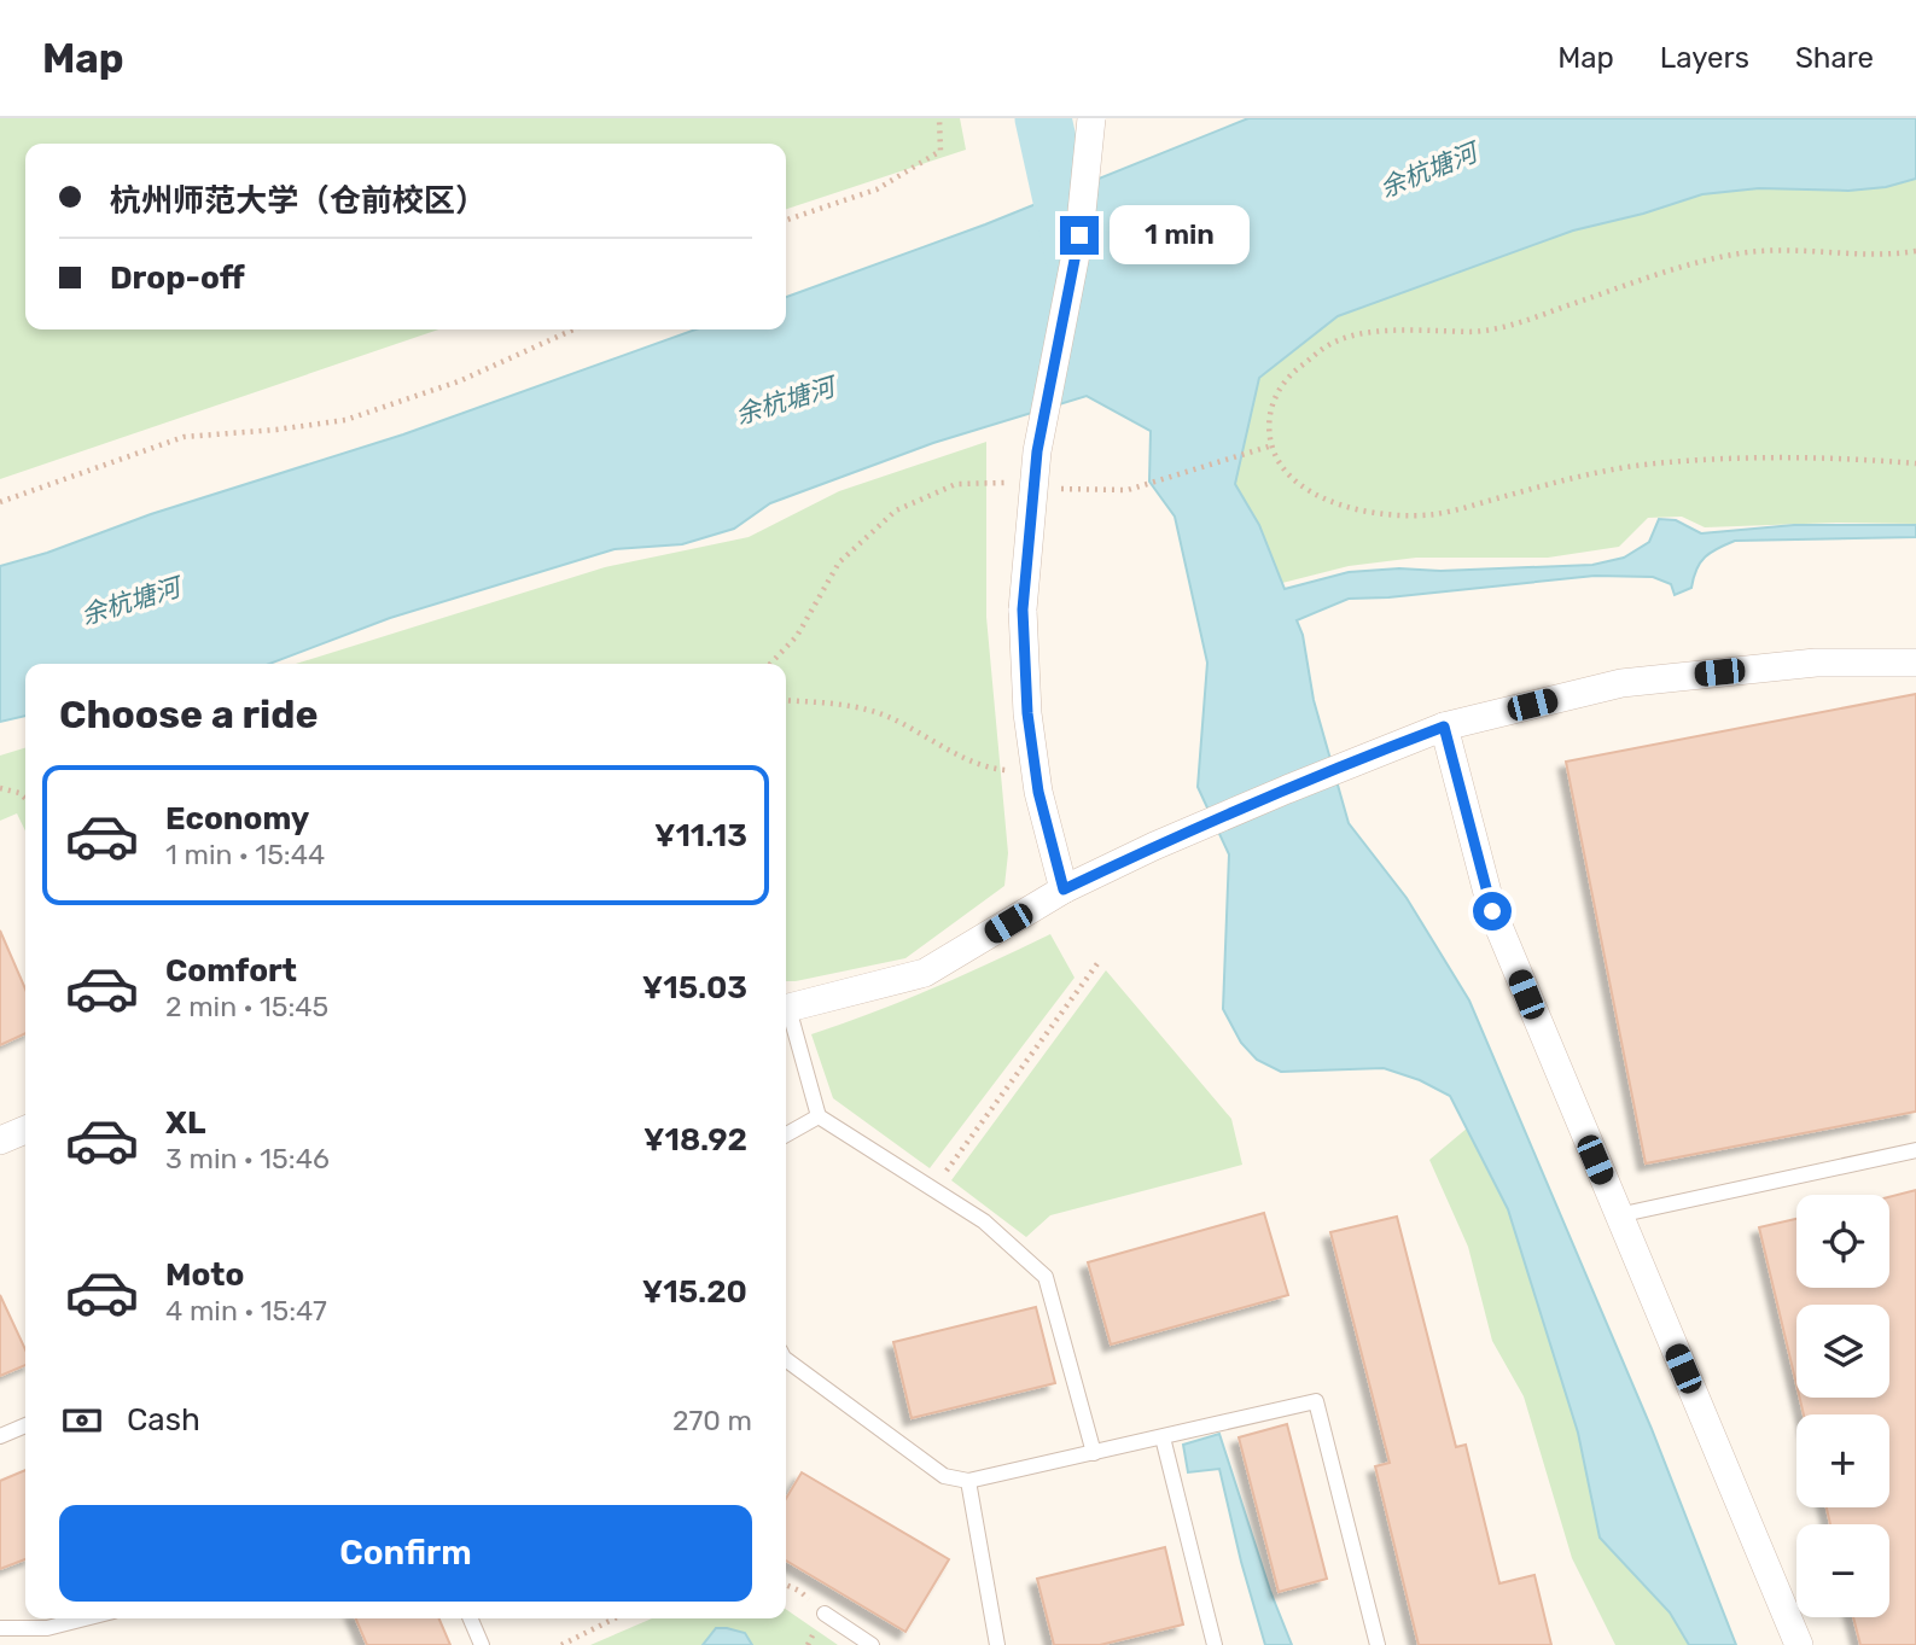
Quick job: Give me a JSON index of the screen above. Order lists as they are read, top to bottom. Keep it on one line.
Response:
{"water":["余杭塘河"],"page":{"header":"Map","nav":["Map","Layers","Share"],"banner":["杭州师范大学（仓前校区）","Drop-off"],"bubble":"1 min","heading":"Choose a ride","list":[{"name":"Economy","note":"1 min · 15:44","value":"¥11.13"},{"name":"Comfort","note":"2 min · 15:45","value":"¥15.03"},{"name":"XL","note":"3 min · 15:46","value":"¥18.92"},{"name":"Moto","note":"4 min · 15:47","value":"¥15.20"}],"map_buttons":["+","−"],"pay":["Cash","270 m"],"buttons":"Confirm"}}
